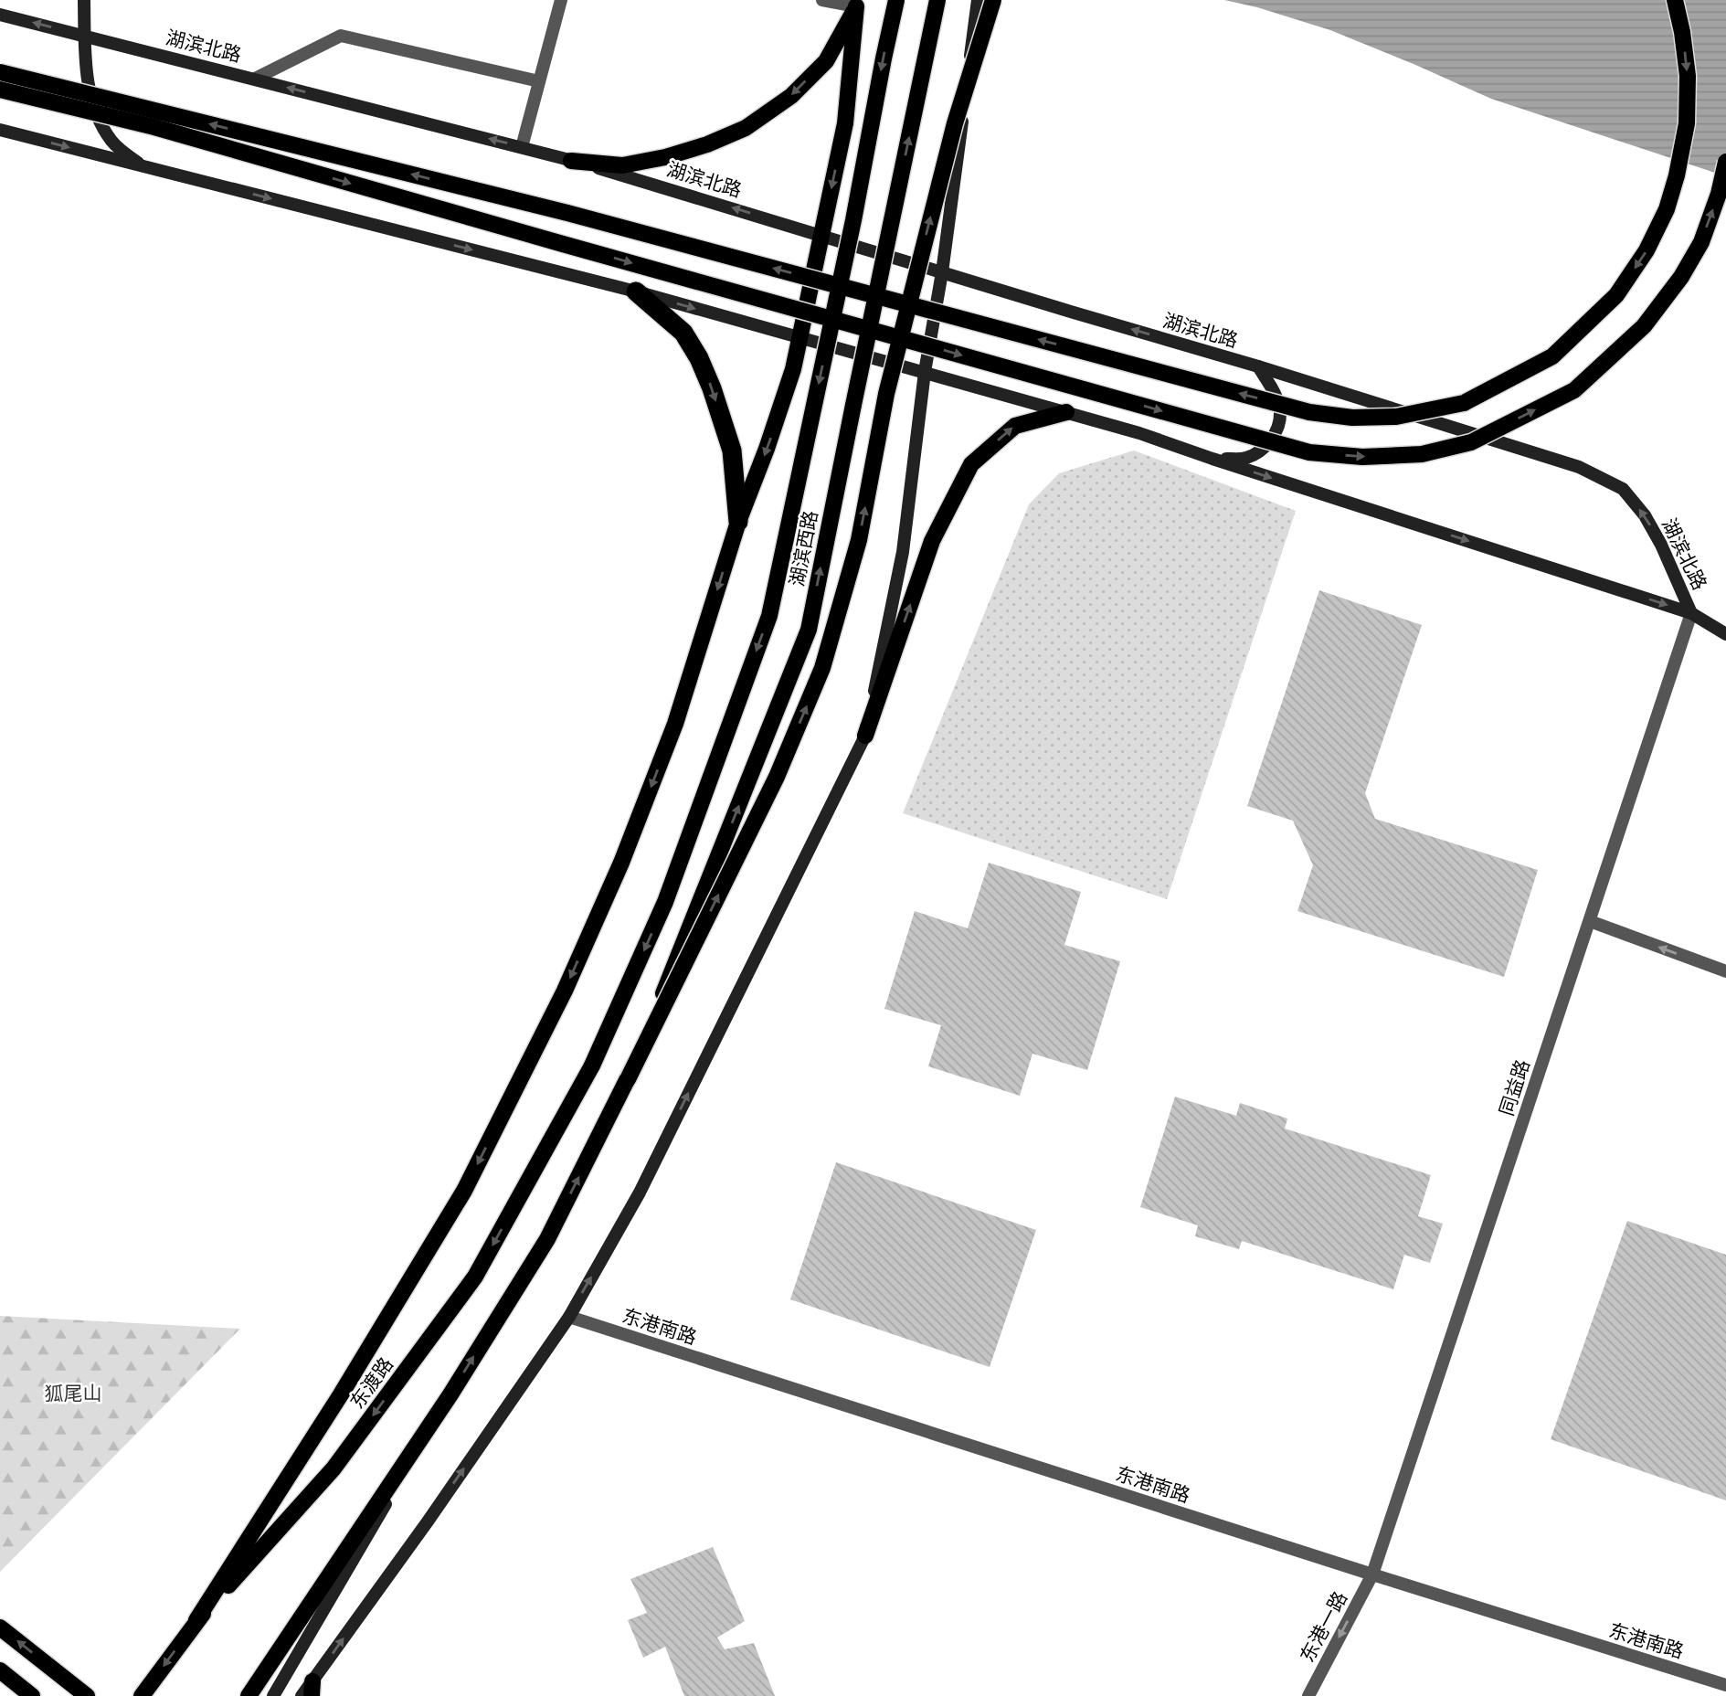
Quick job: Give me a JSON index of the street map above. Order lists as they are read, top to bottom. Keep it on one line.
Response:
{"streets":{"main road":["湖滨北路","湖滨西路","东渡路"],"street":["同益路","东港南路","东港一路"]},"crossings":[["湖滨北路","同益路"],["湖滨西路","东渡路"],["同益路","东港南路"],["同益路","东港一路"],["东港南路","东港一路"]],"one_way":["东港一路"],"parks":["狐尾山"]}
